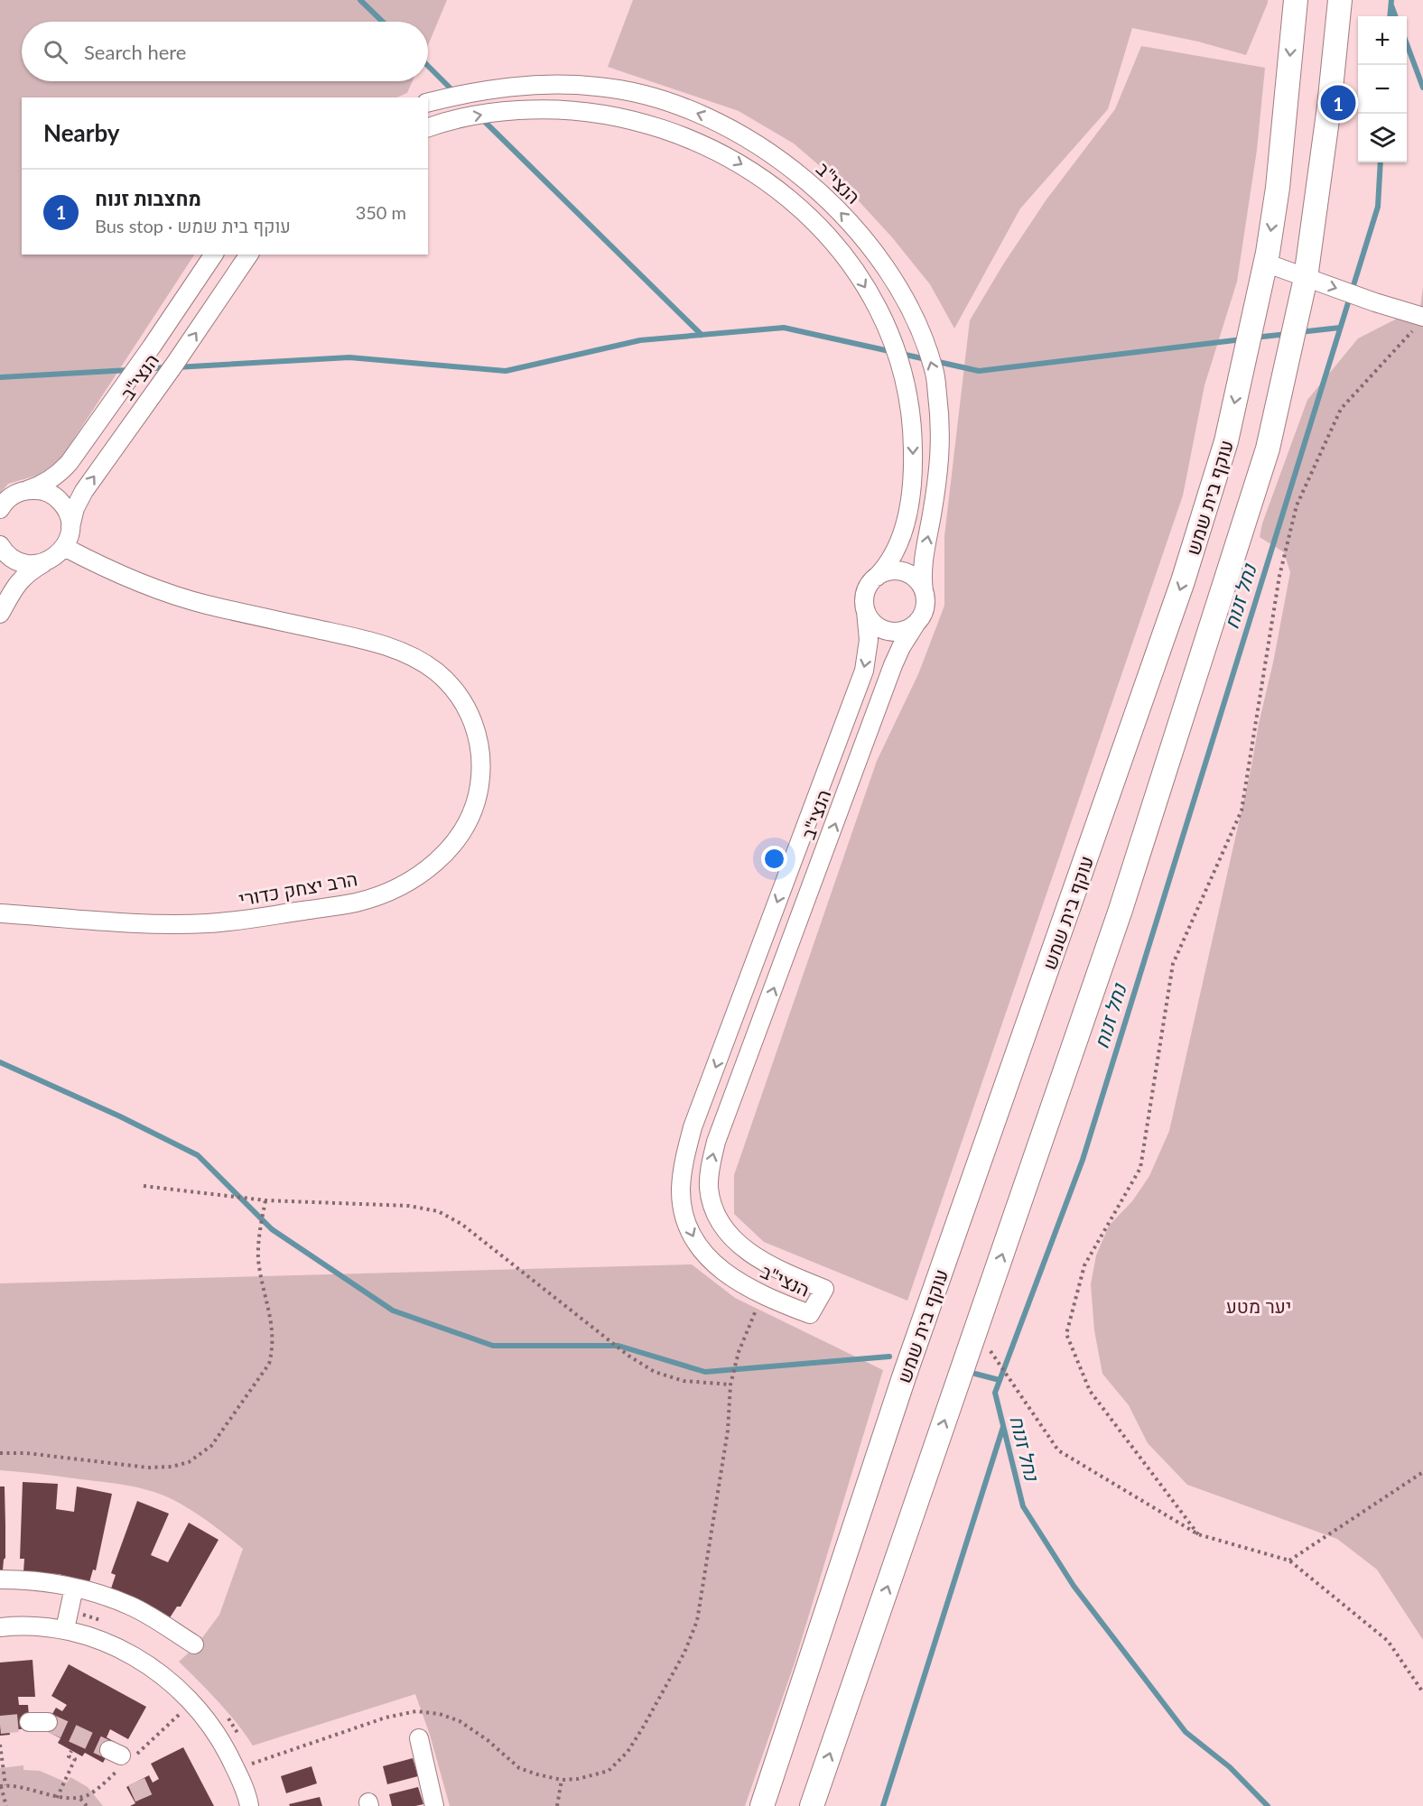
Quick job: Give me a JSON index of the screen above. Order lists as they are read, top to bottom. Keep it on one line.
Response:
{"streets":{"main road":["עוקף בית שמש"],"street":["הנצי\"ב","הרב יצחק כדורי"]},"crossings":[["הנצי\"ב","הרב יצחק כדורי"]],"water":["נחל זנוח"],"parks":["יער מטע"],"page":{"map_buttons":["+","−"],"search":"Search here","pins":"1","heading":"Nearby","list":[{"mark":"1","name":"מחצבות זנוח","note":"Bus stop · עוקף בית שמש","value":"350 m"}]}}
